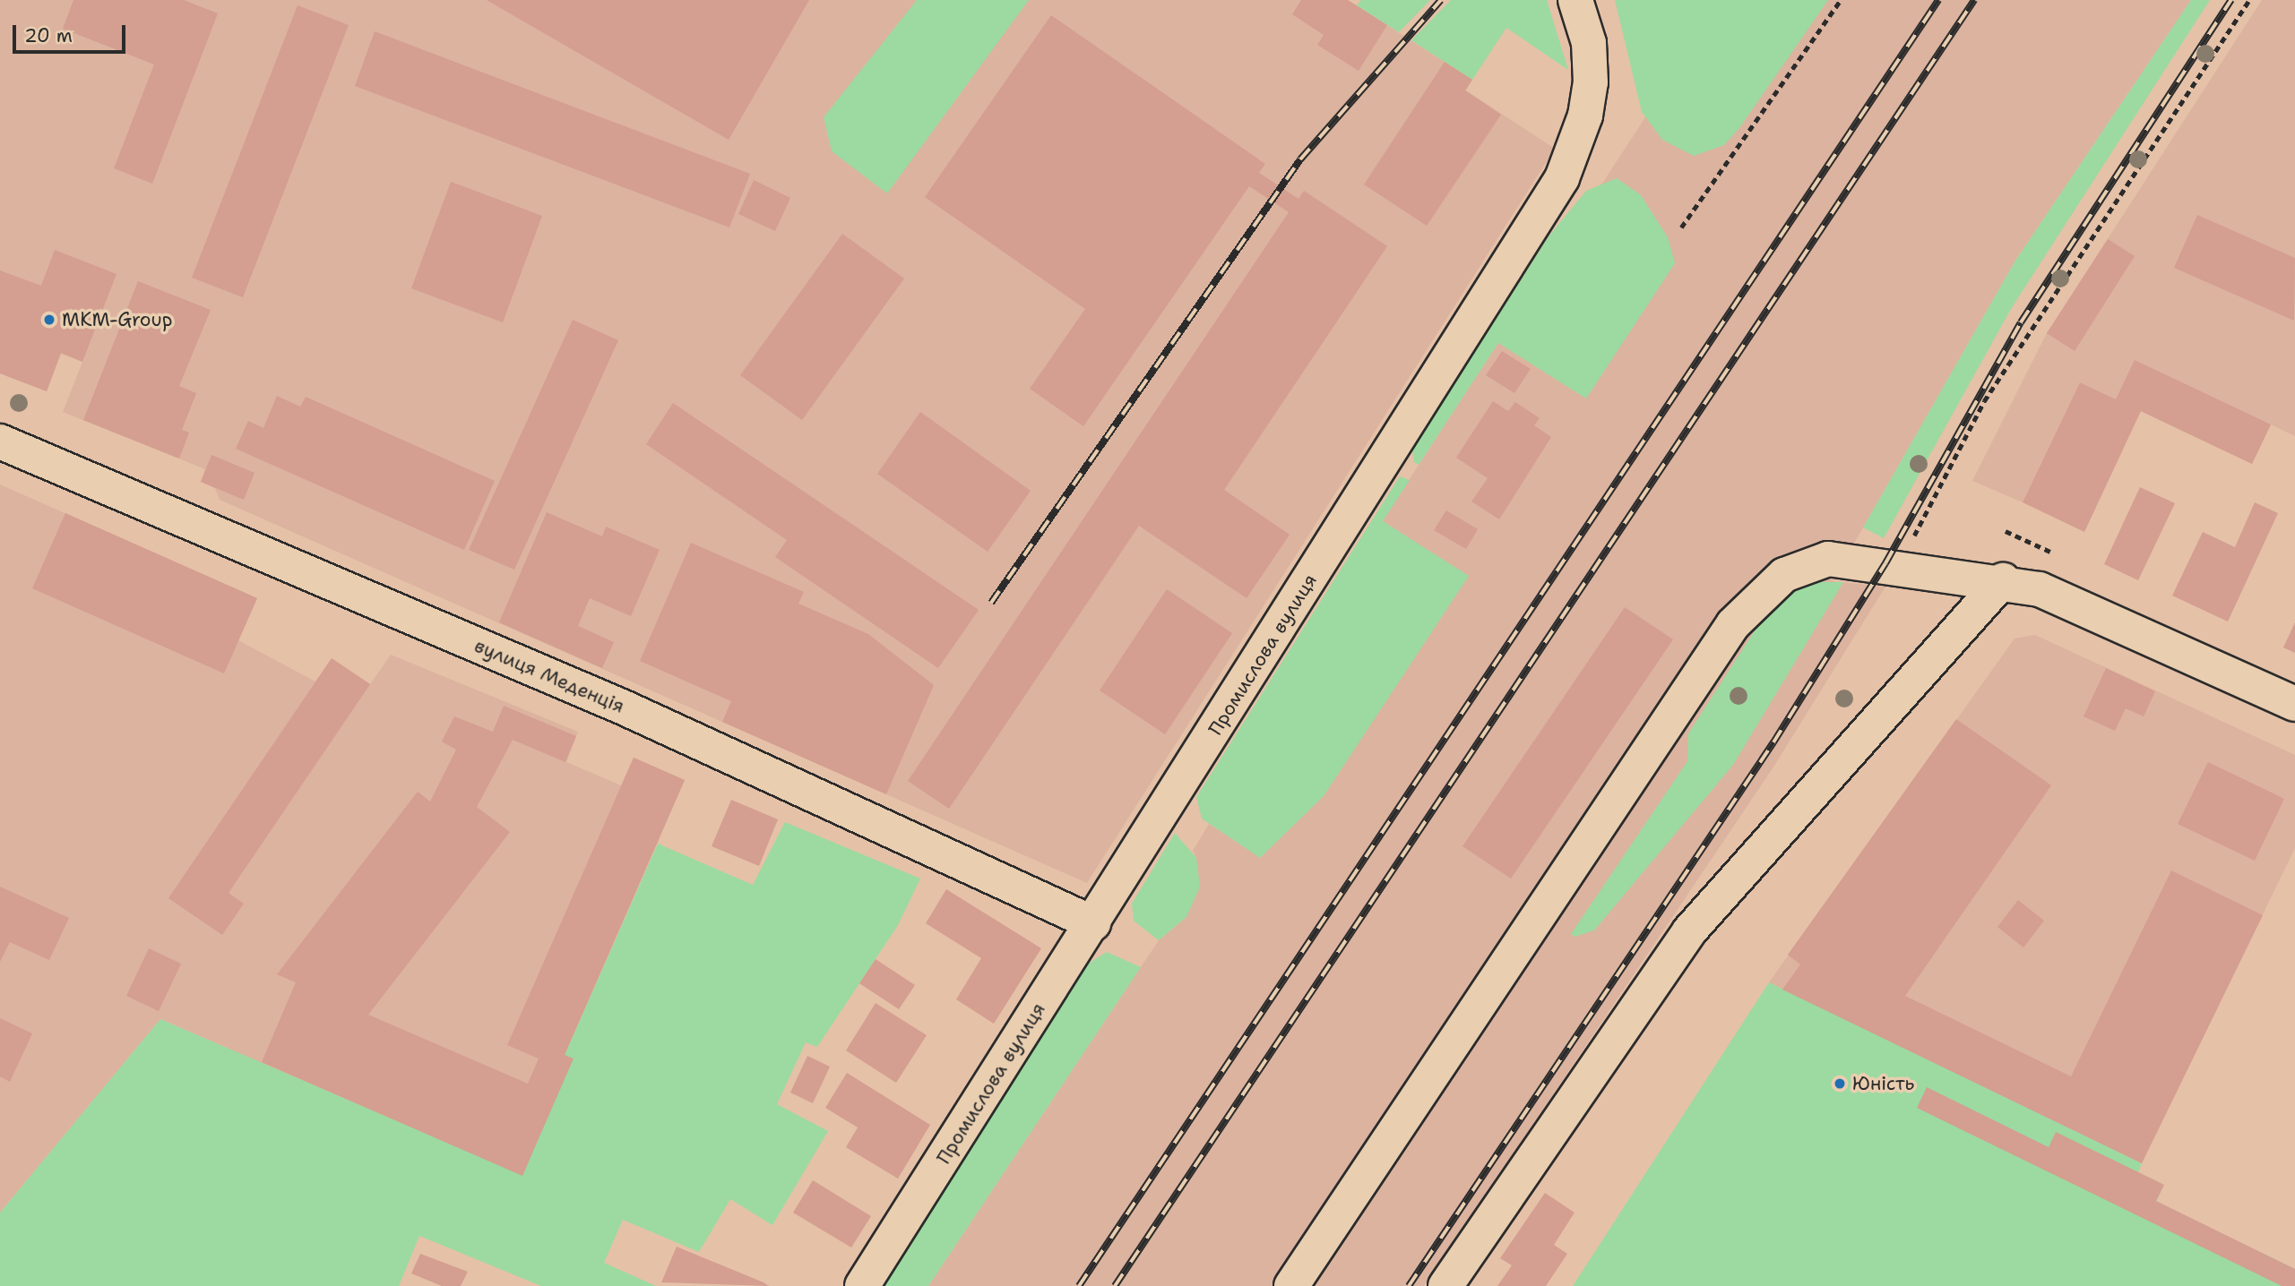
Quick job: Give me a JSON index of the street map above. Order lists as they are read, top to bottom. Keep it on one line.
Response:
{"streets":{"street":["Промислова вулиця","вулиця Меденція"]},"crossings":[["Промислова вулиця","вулиця Меденція"]],"places":["MKM-Group","Юність"],"scale_bar":"20 m"}
